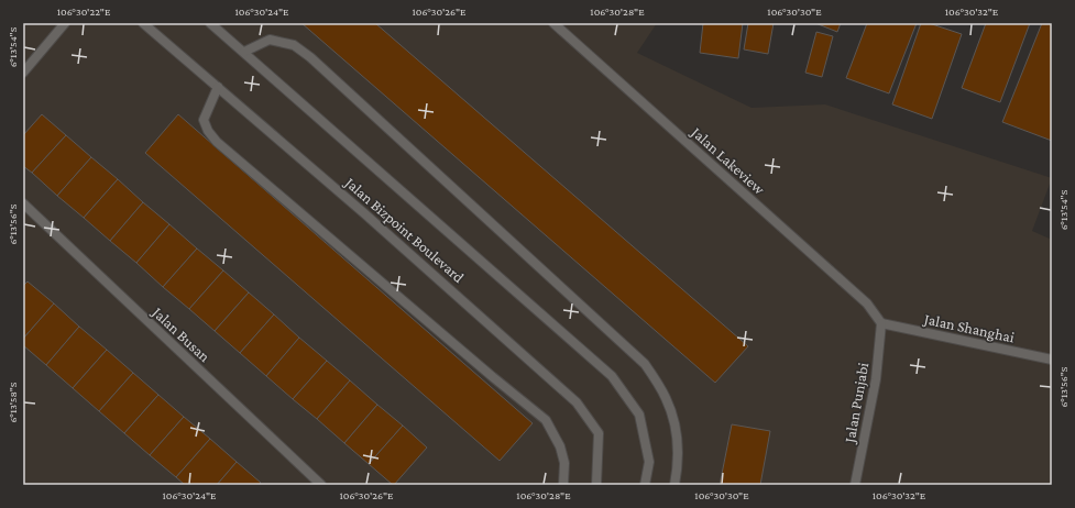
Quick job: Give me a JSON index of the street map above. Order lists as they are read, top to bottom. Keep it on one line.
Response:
{"streets":{"lane":["Jalan Lakeview","Jalan Bizpoint Boulevard","Jalan Shanghai","Jalan Busan","Jalan Punjabi"]},"crossings":[["Jalan Lakeview","Jalan Shanghai"],["Jalan Lakeview","Jalan Punjabi"],["Jalan Shanghai","Jalan Punjabi"]],"coordinates":["106°30'22\"E","106°30'24\"E","106°30'26\"E","106°30'28\"E","106°30'30\"E","106°30'32\"E","6°13'54\"S","6°13'56\"S","6°13'58\"S"]}
